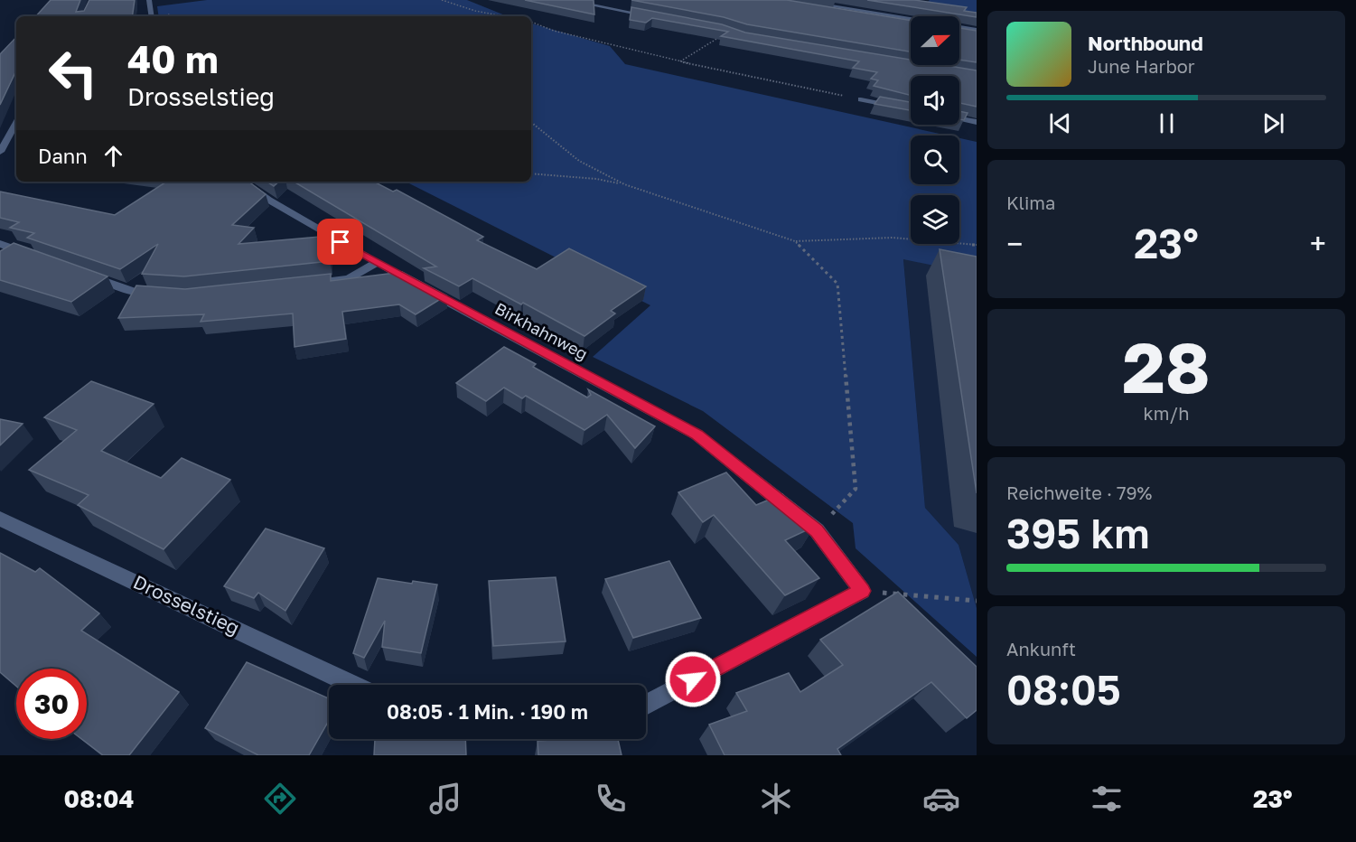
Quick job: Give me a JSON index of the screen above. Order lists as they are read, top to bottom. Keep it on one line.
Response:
{"streets":{"street":["Birkhahnweg","Drosselstieg"]},"north":"right","page":{"turn":["40 m","Drosselstieg"],"song":["Northbound","June Harbor"],"then":"Dann","tile":["Klima",["28","km/h"],["Reichweite · 79%","395 km"],["Ankunft","08:05"]],"heat":["−","23°","+"],"limit":"30","trip":"08:05 · 1 Min. · 190 m","tabs":["08:04","23°"]}}
